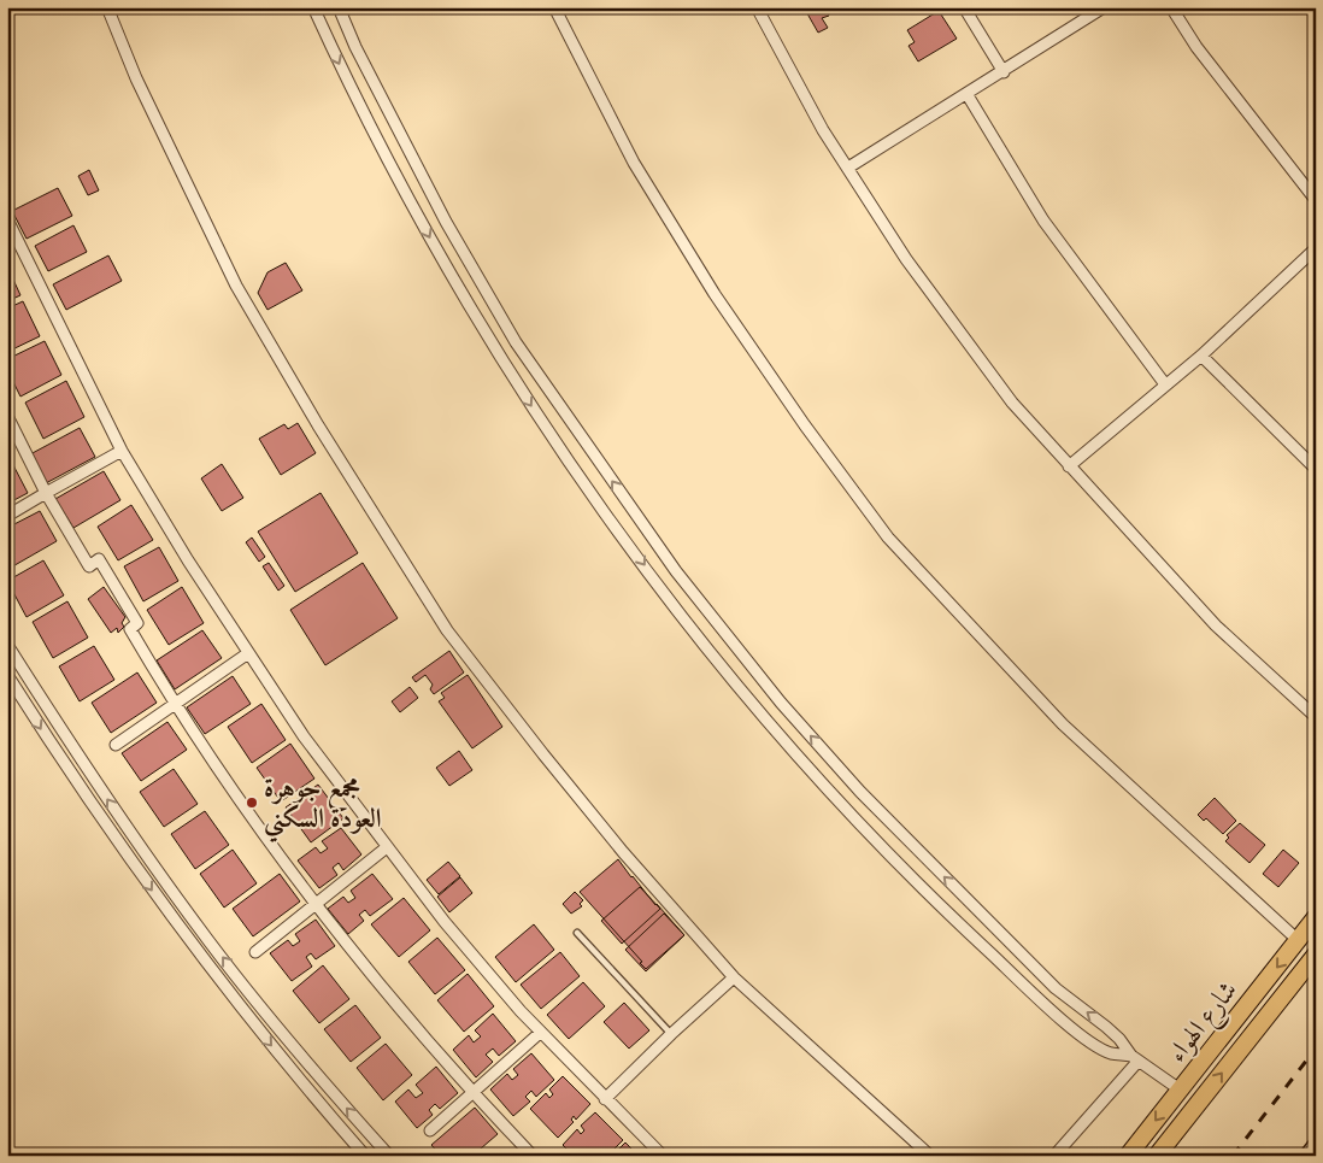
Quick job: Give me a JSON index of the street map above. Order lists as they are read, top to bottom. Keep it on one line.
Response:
{"streets":{"main road":["شارع الهواء"]},"places":["مجمع جوهرة العودة السكني"]}
